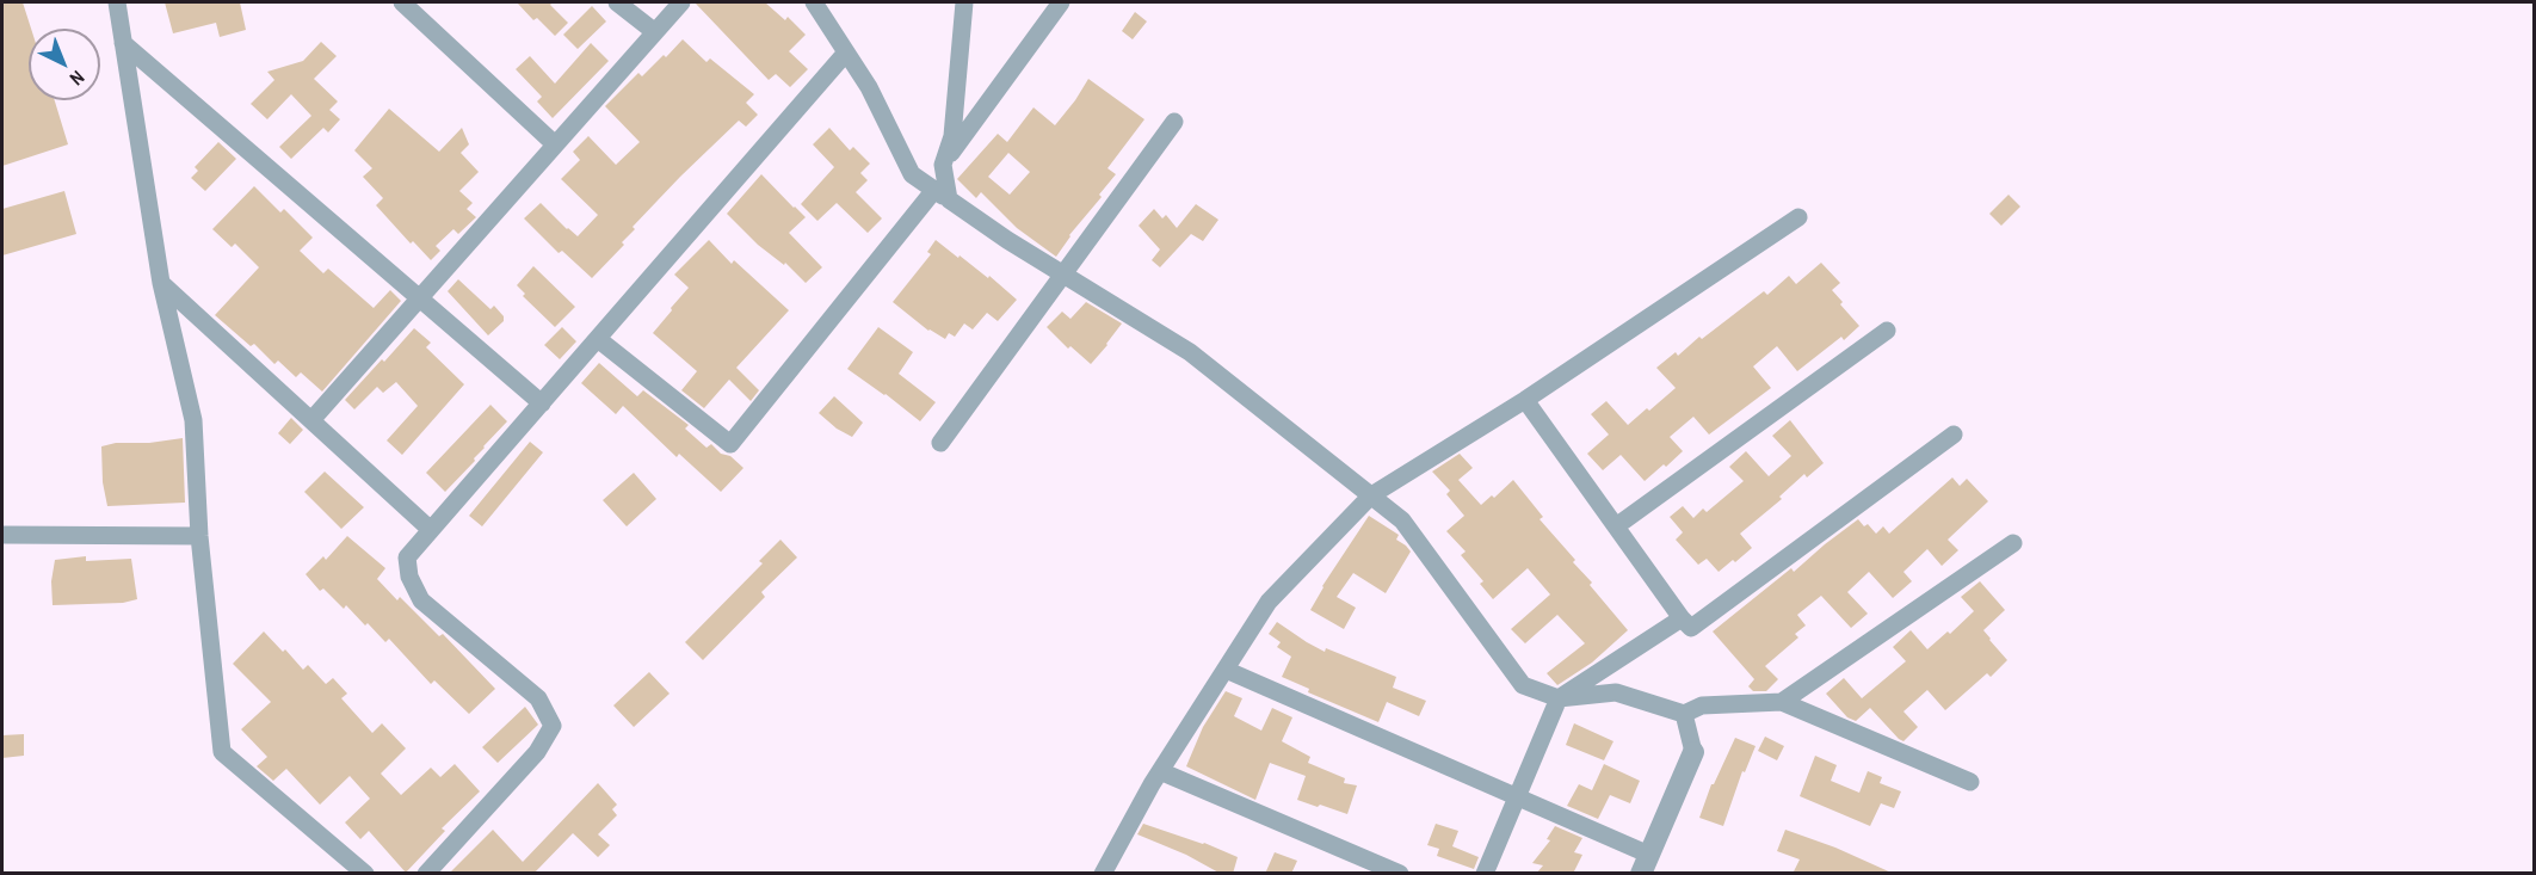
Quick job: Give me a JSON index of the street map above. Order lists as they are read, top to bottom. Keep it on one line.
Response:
{"north":"bottom right"}
